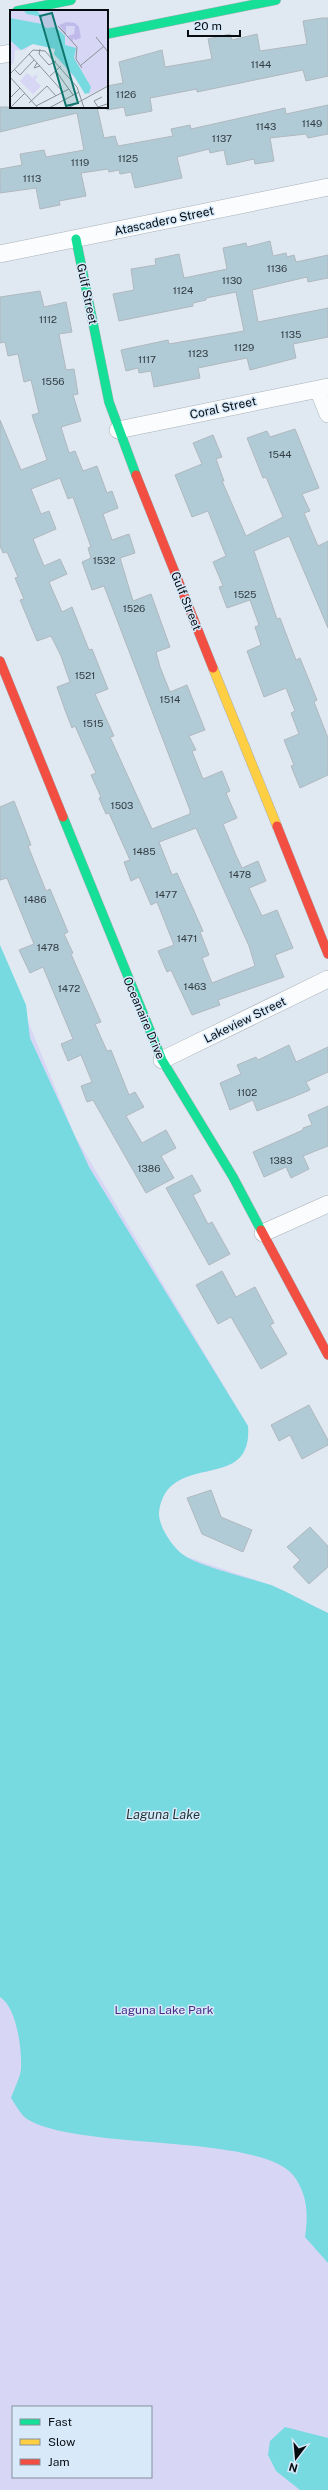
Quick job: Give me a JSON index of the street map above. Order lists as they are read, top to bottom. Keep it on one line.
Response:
{"streets":{"street":["Atascadero Street","Gulf Street","Coral Street","Oceanaire Drive","Lakeview Street"]},"crossings":[["Atascadero Street","Gulf Street"],["Gulf Street","Coral Street"],["Oceanaire Drive","Lakeview Street"]],"water":["Laguna Lake"],"parks":["Laguna Lake Park"],"house_numbers":["1144","1126","1149","1143","1137","1125","1119","1113","1136","1130","1124","1112","1135","1129","1123","1117","1556","1544","1532","1525","1526","1521","1514","1515","1503","1485","1478","1477","1486","1471","1478","1463","1472","1102","1383","1386"],"legend":["Fast","Slow","Jam"],"scale_bar":"20 m","north":"bottom"}
